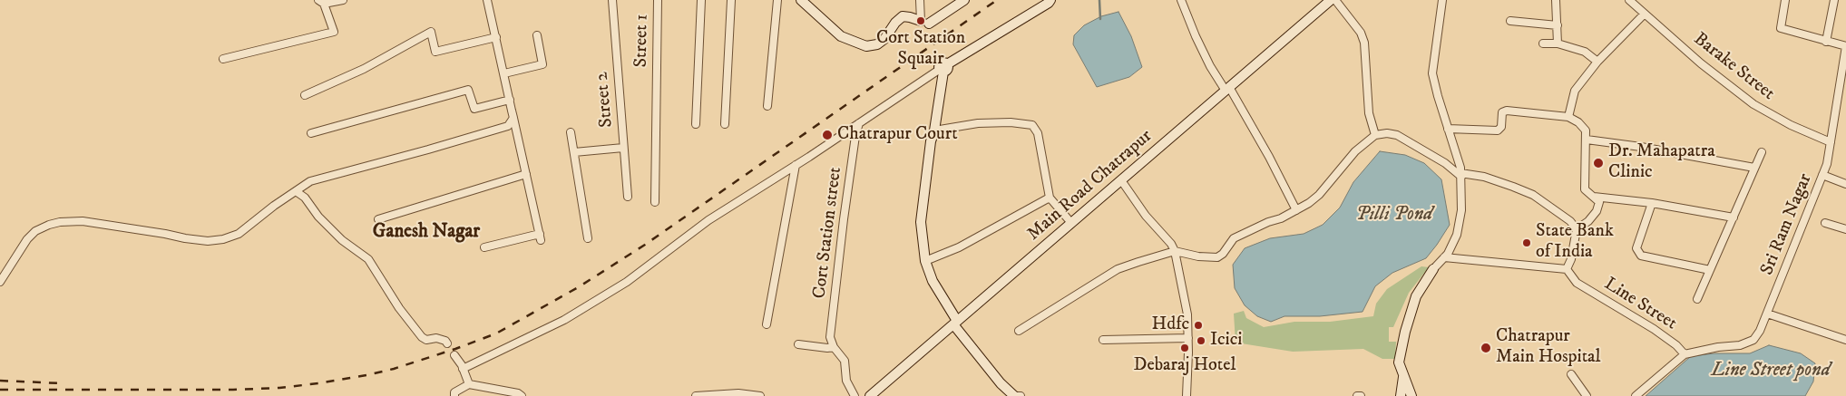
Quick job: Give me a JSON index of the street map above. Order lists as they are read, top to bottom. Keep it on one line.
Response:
{"streets":{"street":["Street 1","Barake Street","Street 2","Main Road Chatrapur","Sri Ram Nagar","Cort Station street","Line Street"]},"crossings":[["Barake Street","Sri Ram Nagar"],["Sri Ram Nagar","Line Street"]],"districts":["Ganesh Nagar"],"water":["Pilli Pond","Line Street pond"],"places":["Cort Station Squair","Chatrapur Court","Dr. Mahapatra Clinic","State Bank of India","Hdfc","Icici","Debaraj Hotel","Chatrapur Main Hospital"]}
